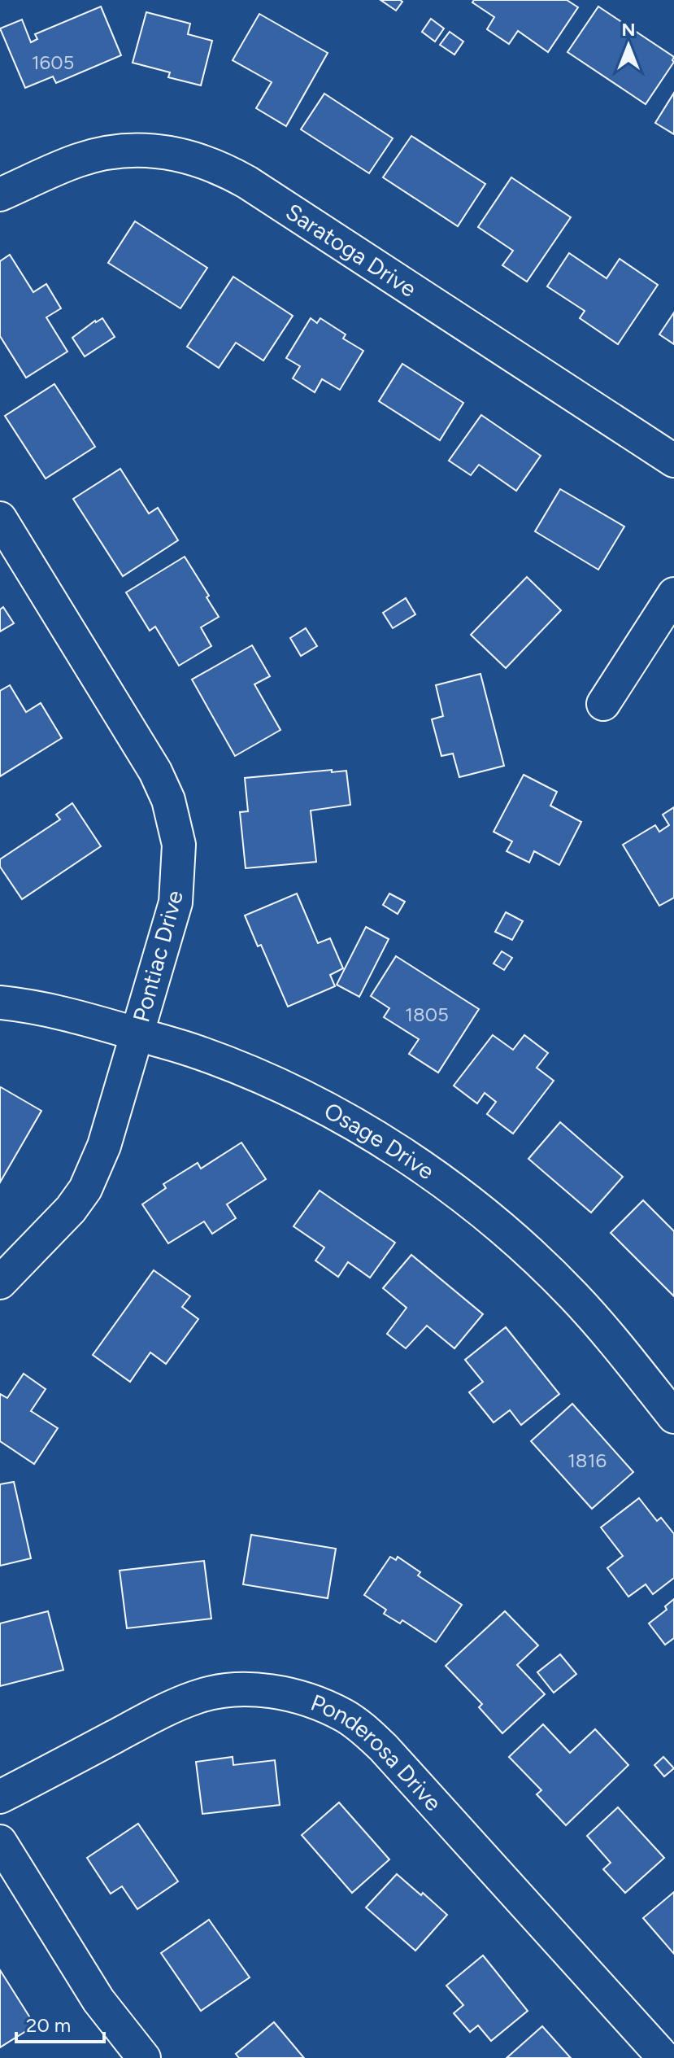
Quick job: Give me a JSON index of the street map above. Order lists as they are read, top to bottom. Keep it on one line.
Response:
{"streets":{"street":["Saratoga Drive","Pontiac Drive","Osage Drive","Ponderosa Drive"]},"crossings":[["Pontiac Drive","Osage Drive"]],"house_numbers":["1605","1805","1816"],"scale_bar":"20 m","north":"top"}
